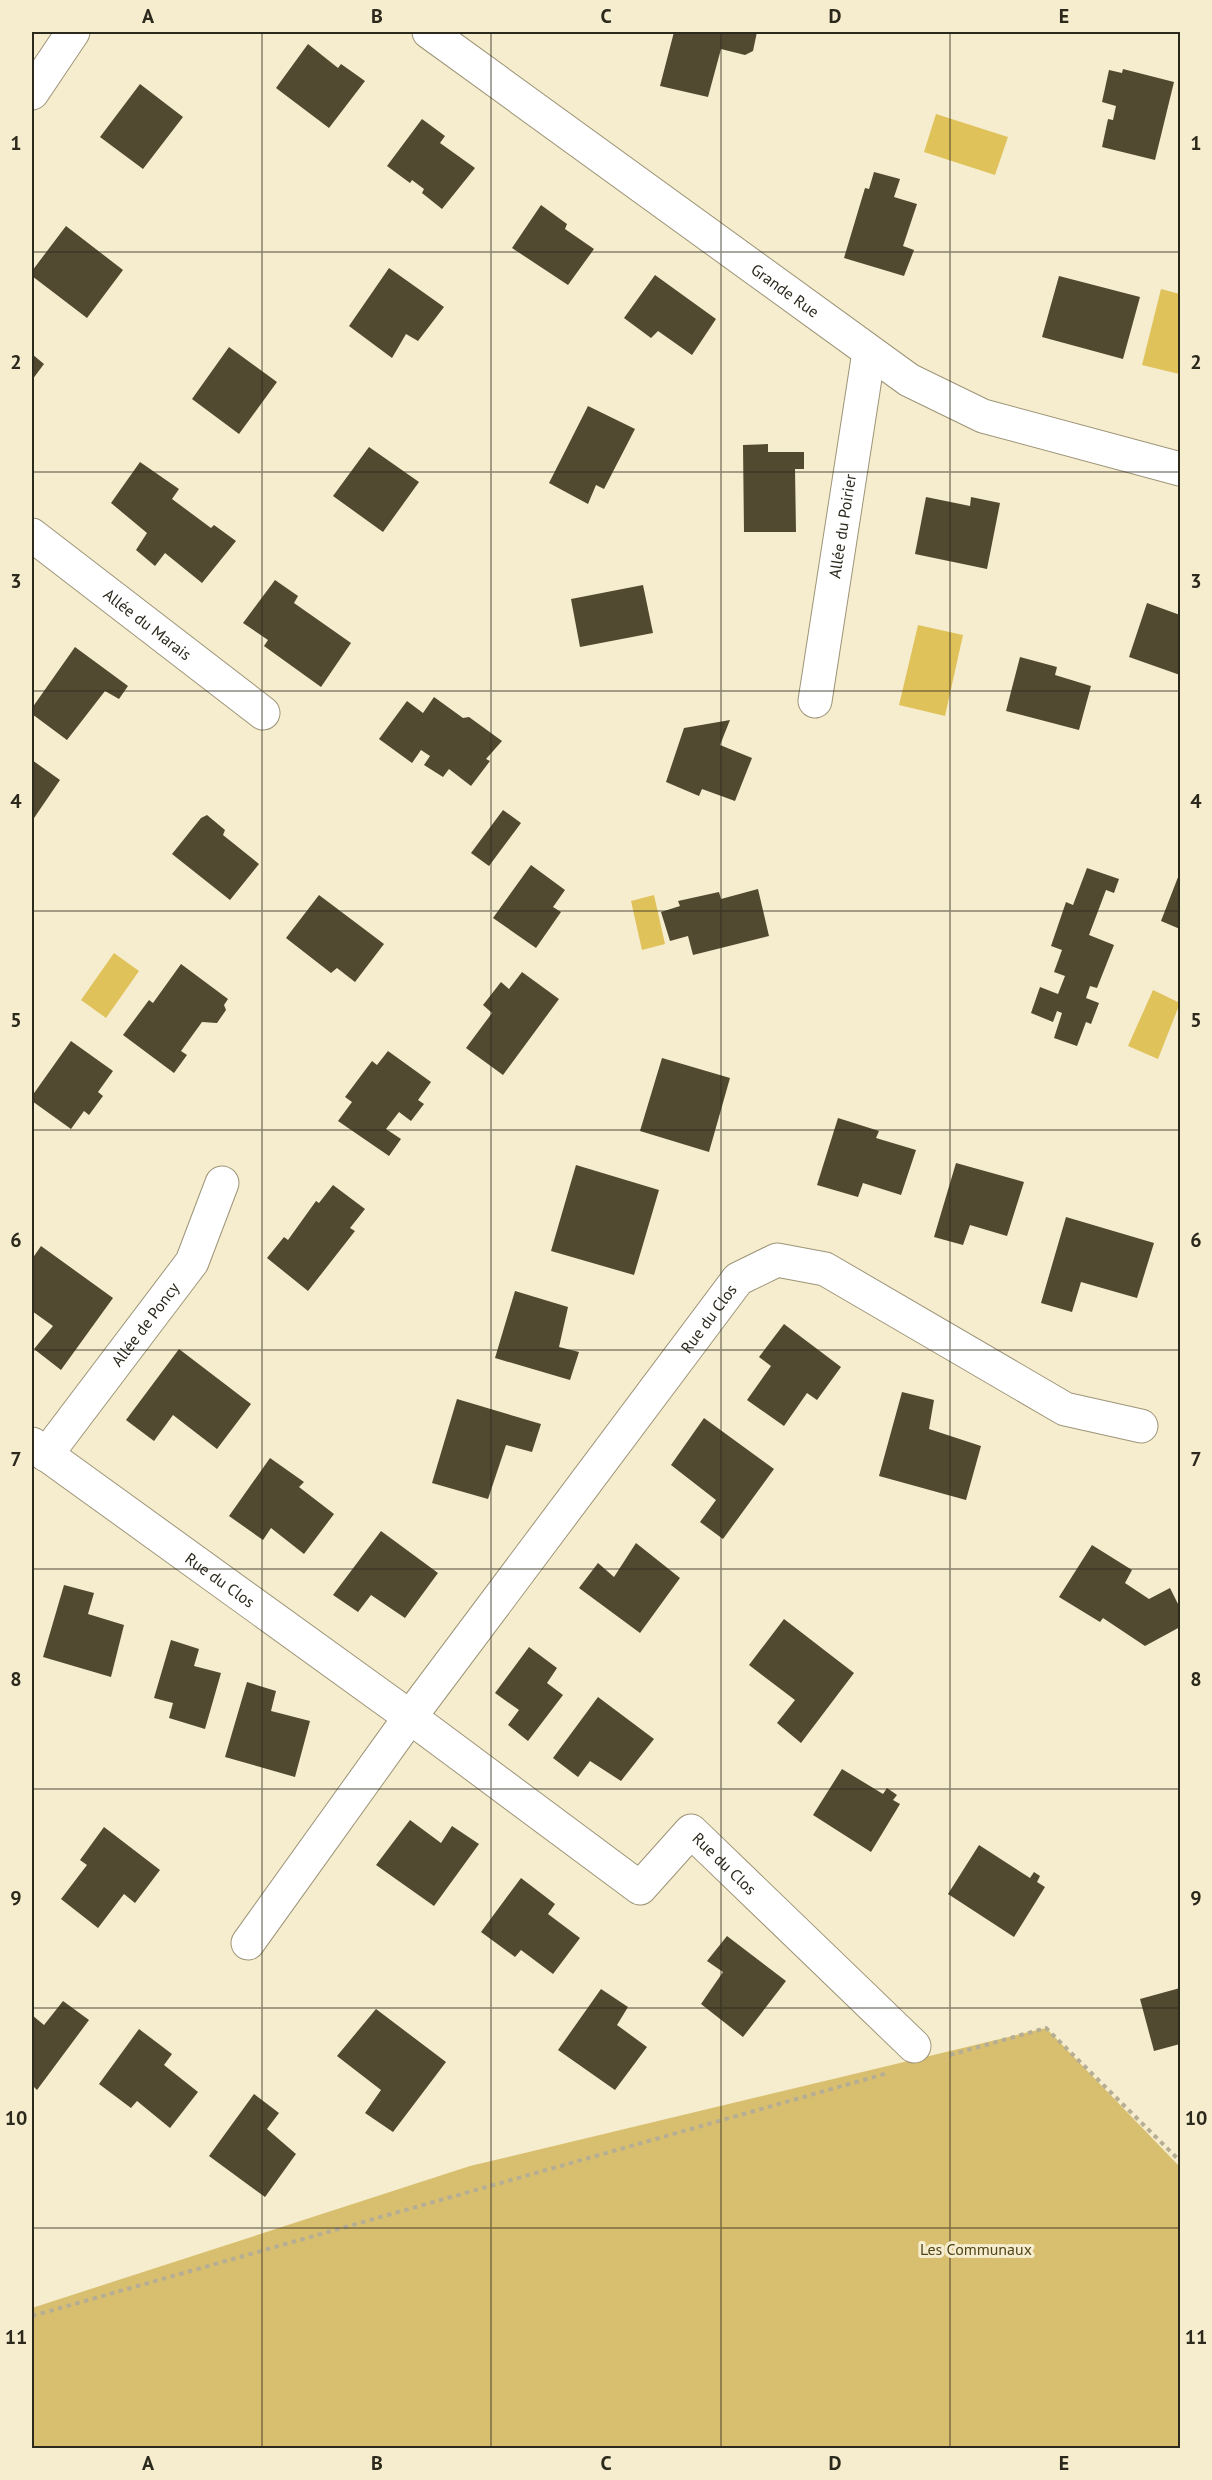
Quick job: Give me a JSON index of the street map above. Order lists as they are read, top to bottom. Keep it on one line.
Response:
{"streets":{"street":["Grande Rue","Allée du Poirier","Allée du Marais","Rue du Clos","Allée de Poncy"]},"crossings":[["Grande Rue","Allée du Poirier"],["Rue du Clos","Allée de Poncy"]],"parks":["Les Communaux"],"grid":{"columns":["A","B","C","D","E"],"rows":["1","2","3","4","5","6","7","8","9","10","11"]}}
